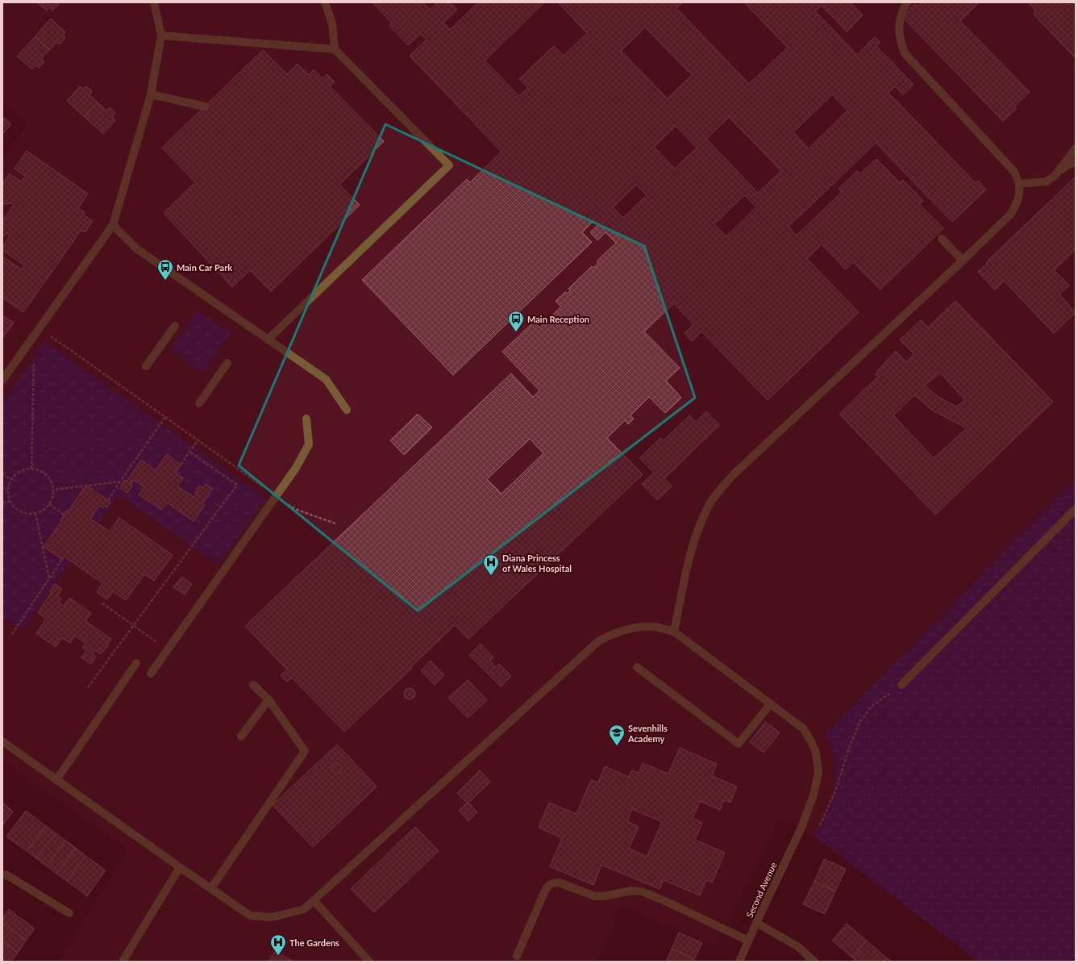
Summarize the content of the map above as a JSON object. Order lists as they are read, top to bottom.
{
  "streets": {
    "street": ["Second Avenue"]
  },
  "places": {
    "bus stop": ["Main Car Park", "Main Reception"],
    "hospital": ["Diana Princess of Wales Hospital", "The Gardens"],
    "school or university": ["Sevenhills Academy"]
  }
}
